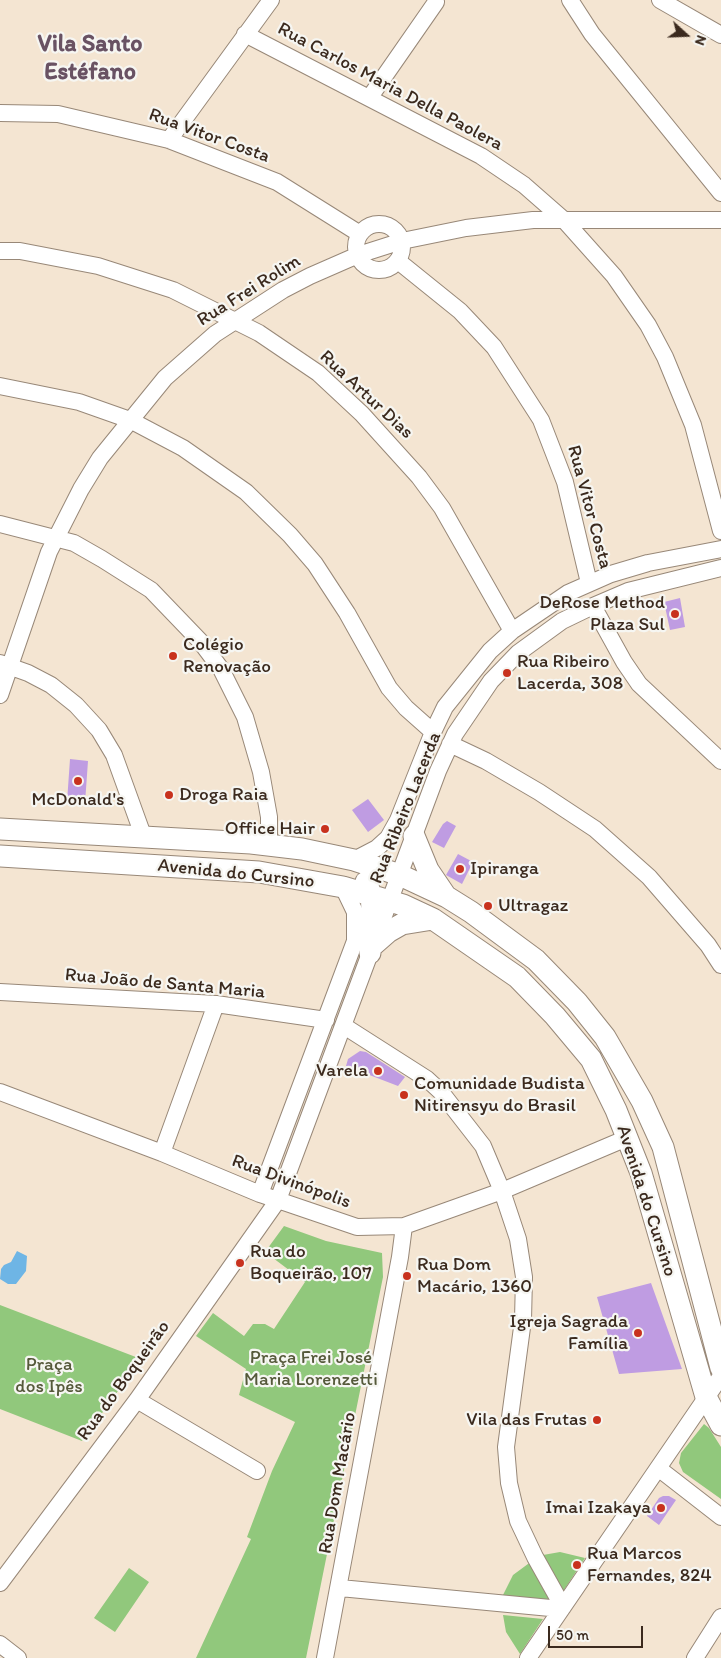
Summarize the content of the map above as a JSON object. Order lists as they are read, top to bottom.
{
  "streets": {
    "main road": ["Avenida do Cursino"],
    "street": [
      "Rua Carlos Maria Della Paolera",
      "Rua Vitor Costa",
      "Rua Frei Rolim",
      "Rua Artur Dias",
      "Rua Ribeiro Lacerda",
      "Rua João de Santa Maria",
      "Rua Divinópolis",
      "Rua do Boqueirão",
      "Rua Dom Macário"
    ]
  },
  "crossings": [
    ["Rua Carlos Maria Della Paolera", "Rua Frei Rolim"],
    ["Rua Vitor Costa", "Rua Ribeiro Lacerda"],
    ["Rua Frei Rolim", "Rua Artur Dias"],
    ["Rua Artur Dias", "Rua Ribeiro Lacerda"],
    ["Rua Ribeiro Lacerda", "Avenida do Cursino"],
    ["Rua Ribeiro Lacerda", "Rua João de Santa Maria"],
    ["Rua Ribeiro Lacerda", "Rua Divinópolis"],
    ["Avenida do Cursino", "Rua Divinópolis"],
    ["Rua Divinópolis", "Rua do Boqueirão"],
    ["Rua Divinópolis", "Rua Dom Macário"]
  ],
  "districts": ["Vila Santo Estéfano"],
  "parks": ["Praça Frei José Maria Lorenzetti", "Praça dos Ipês"],
  "places": [
    "DeRose Method Plaza Sul",
    "Colégio Renovação",
    "Rua Ribeiro Lacerda, 308",
    "McDonald's",
    "Droga Raia",
    "Office Hair",
    "Ipiranga",
    "Ultragaz",
    "Varela",
    "Comunidade Budista Nitirensyu do Brasil",
    "Rua do Boqueirão, 107",
    "Rua Dom Macário, 1360",
    "Igreja Sagrada Família",
    "Vila das Frutas",
    "Imai Izakaya",
    "Rua Marcos Fernandes, 824"
  ],
  "scale_bar": "50 m",
  "north": "right"
}
